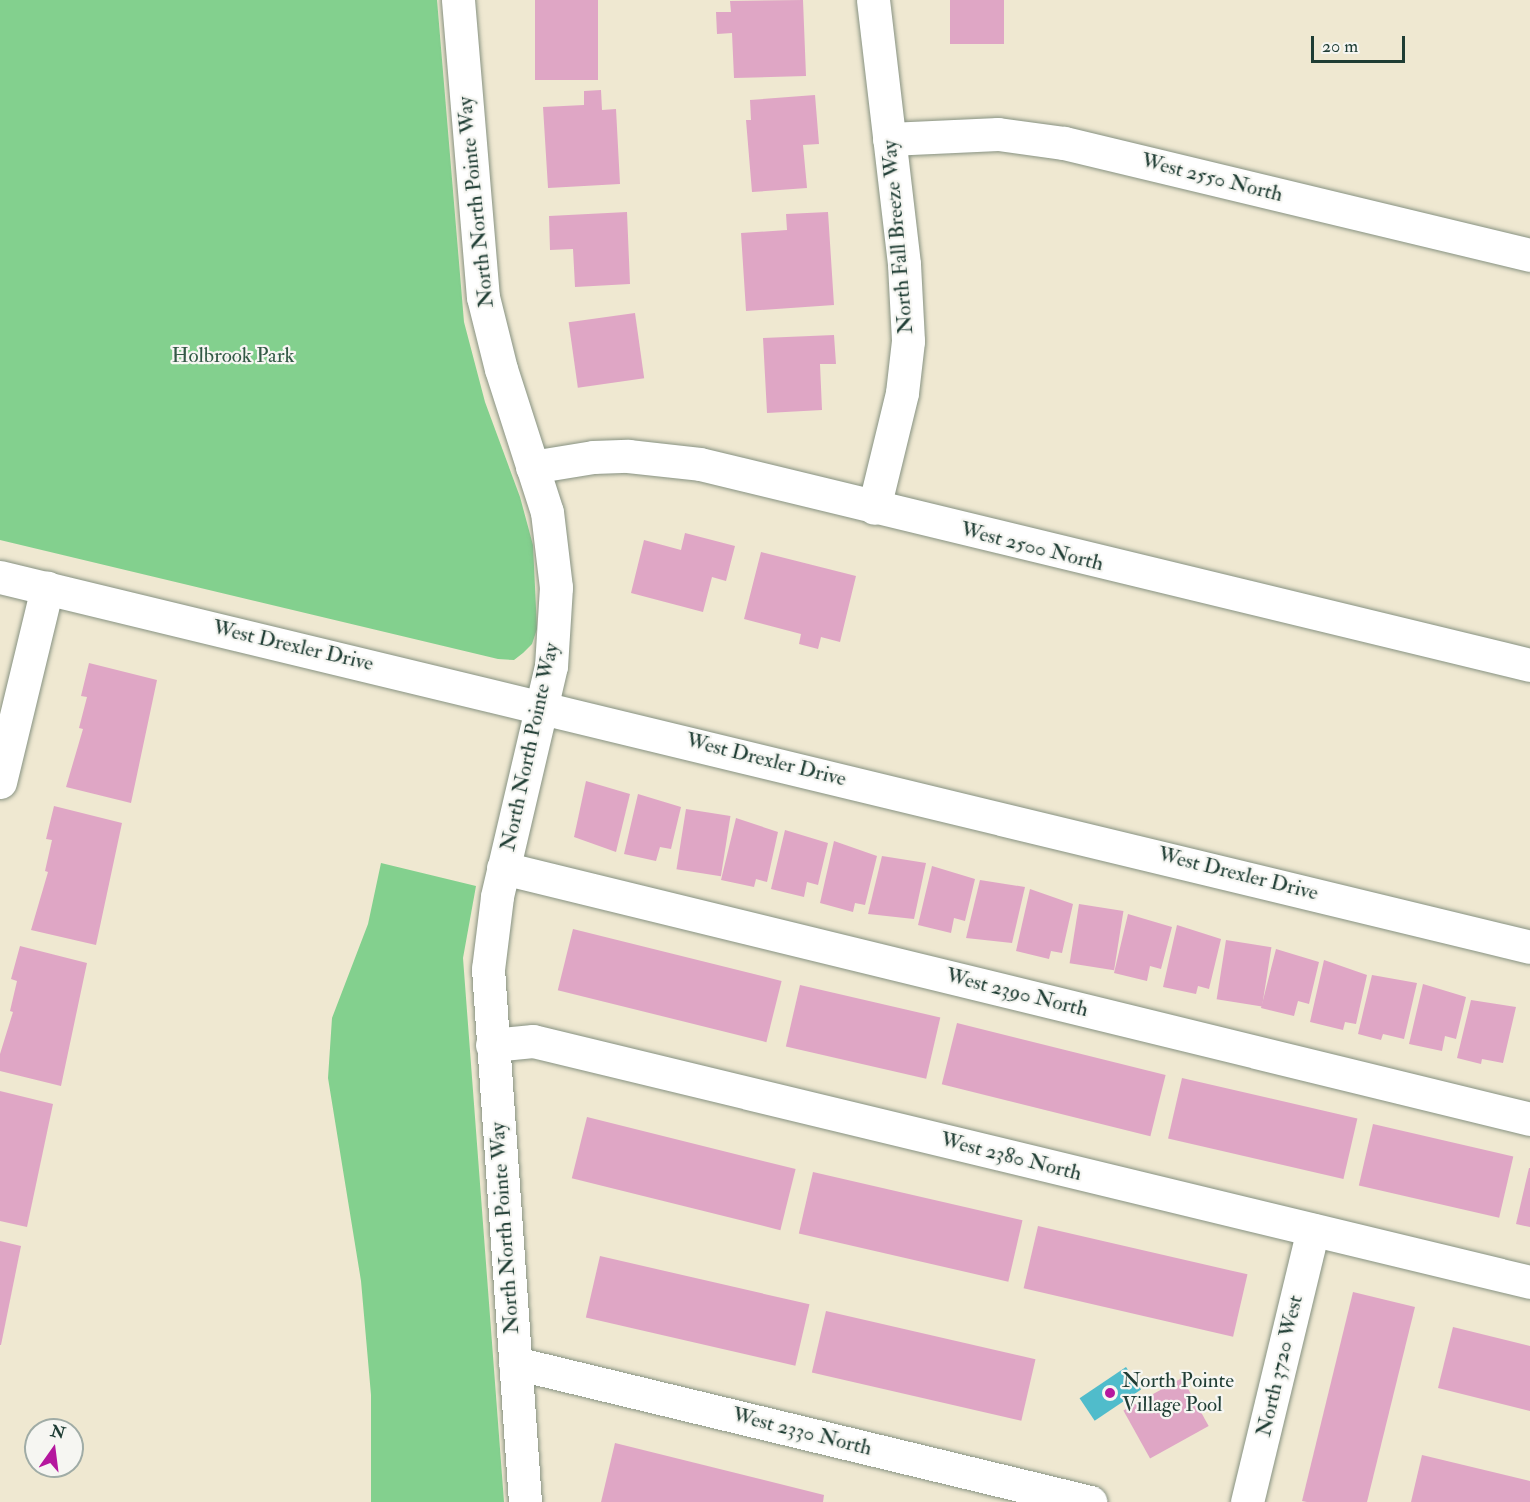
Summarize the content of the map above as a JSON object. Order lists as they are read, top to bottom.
{
  "streets": {
    "street": [
      "West 2550 North",
      "North North Pointe Way",
      "North Fall Breeze Way",
      "West 2500 North",
      "West Drexler Drive",
      "West 2390 North",
      "West 2380 North",
      "North 3720 West",
      "West 2330 North"
    ]
  },
  "crossings": [
    ["West 2550 North", "North Fall Breeze Way"],
    ["North North Pointe Way", "West 2500 North"],
    ["North North Pointe Way", "West Drexler Drive"],
    ["North North Pointe Way", "West 2390 North"],
    ["North North Pointe Way", "West 2380 North"],
    ["North North Pointe Way", "West 2330 North"],
    ["North Fall Breeze Way", "West 2500 North"],
    ["West 2380 North", "North 3720 West"]
  ],
  "parks": ["Holbrook Park"],
  "places": ["North Pointe Village Pool"],
  "scale_bar": "20 m",
  "north": "top"
}
